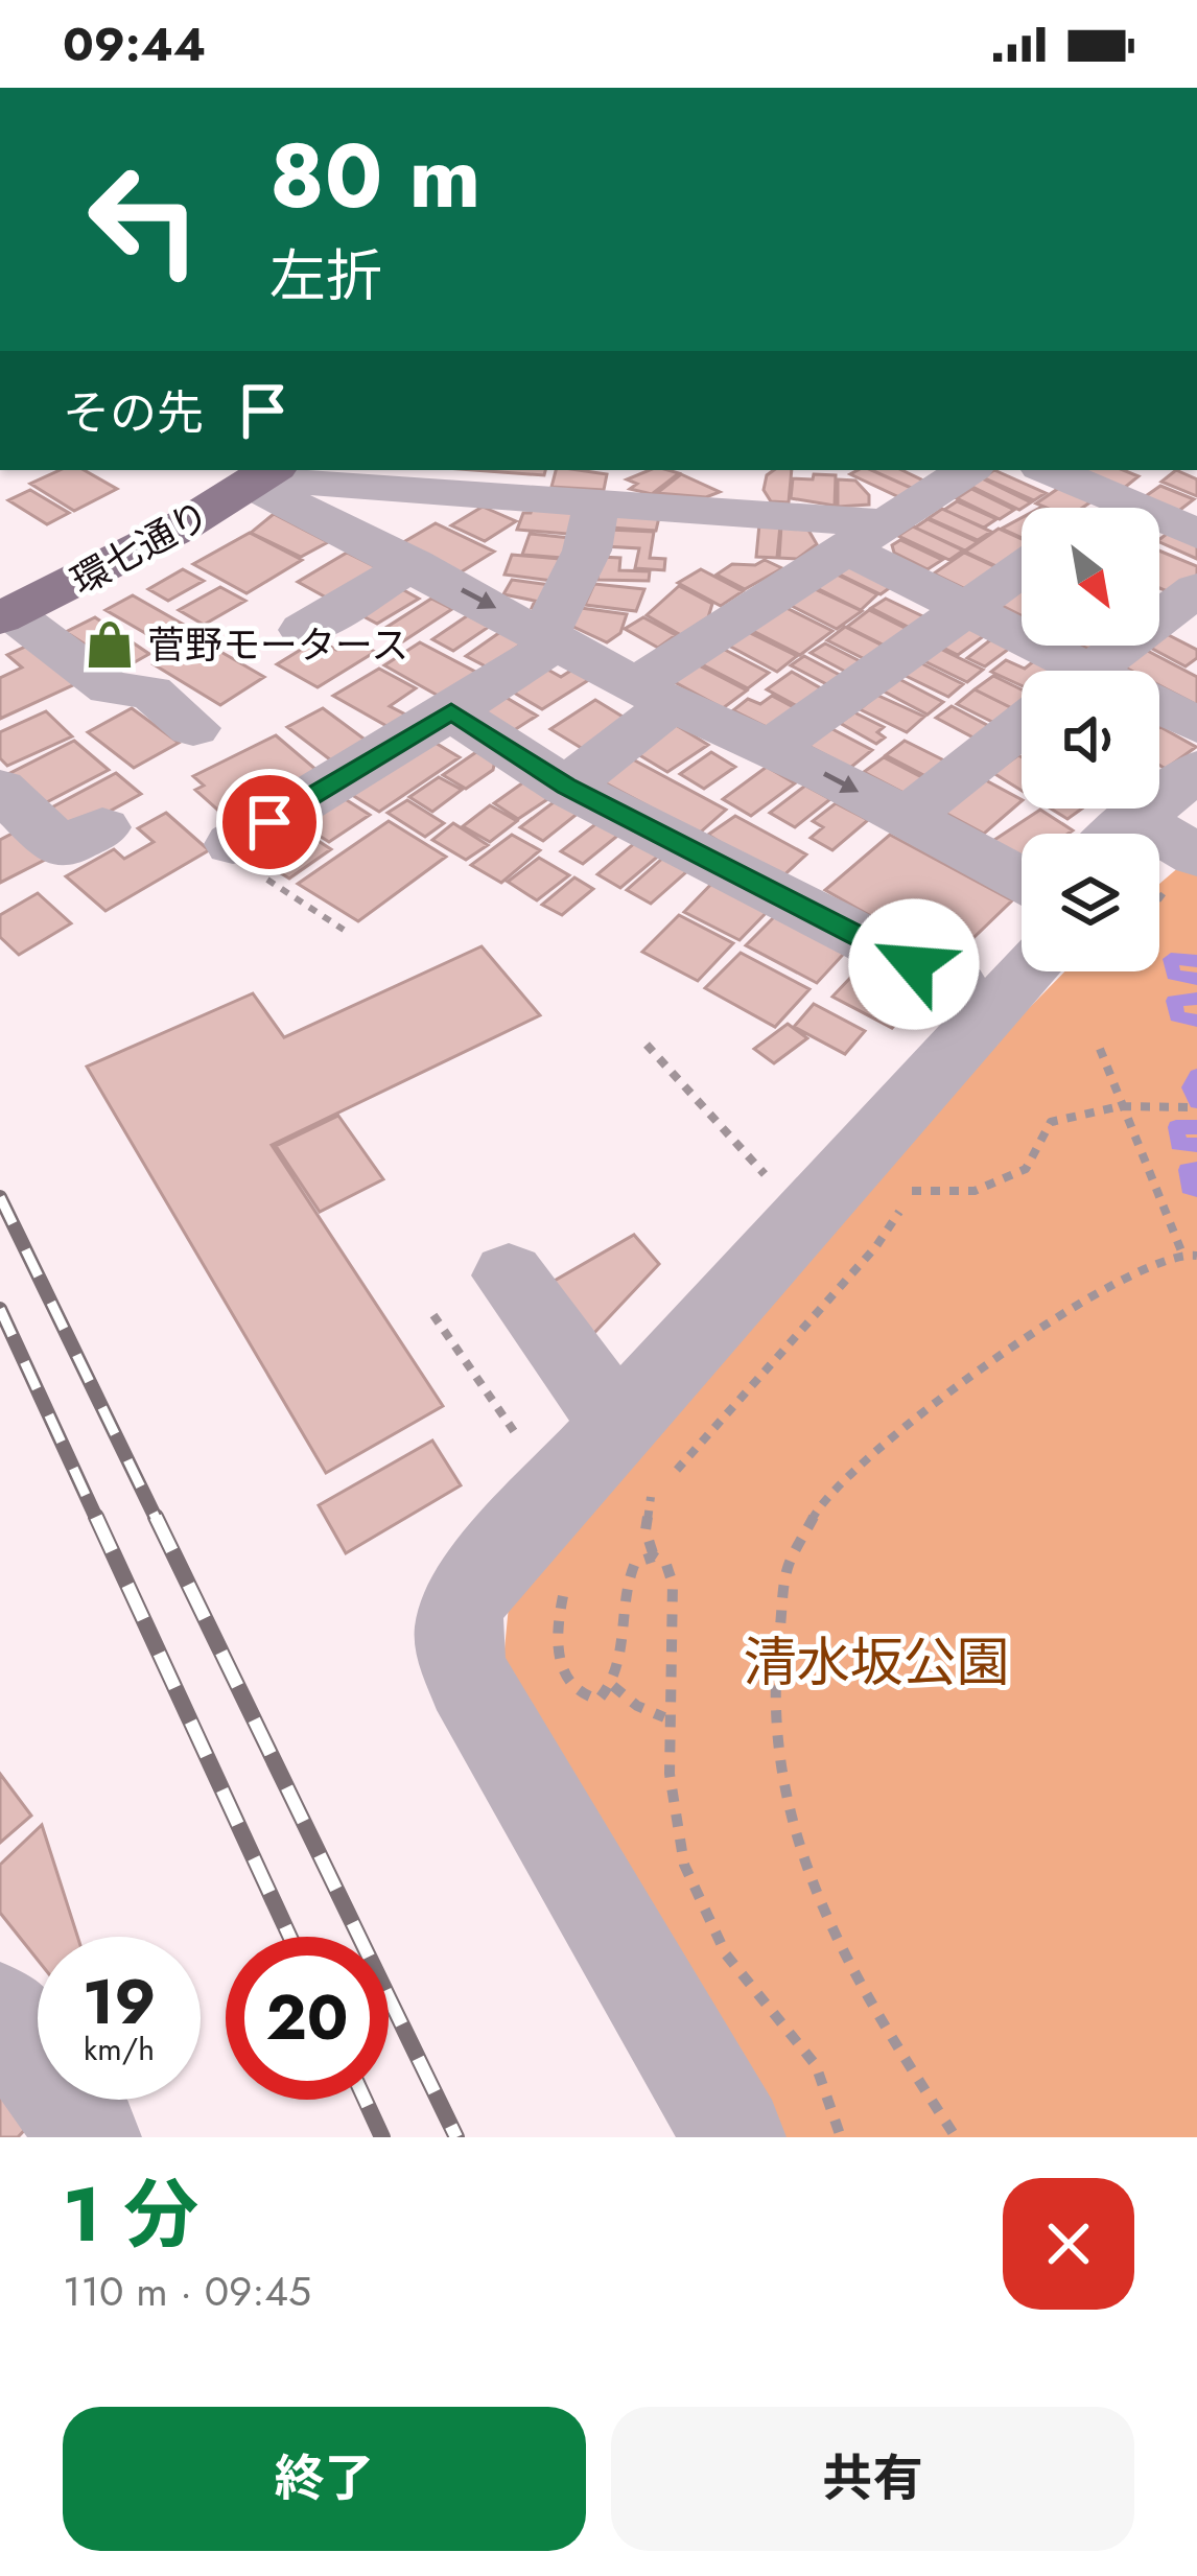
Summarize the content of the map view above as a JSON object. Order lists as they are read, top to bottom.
{
  "streets": {
    "main road": ["環七通り"]
  },
  "parks": ["清水坂公園"],
  "places": {
    "shop": ["菅野モータース"]
  },
  "north": "bottom right",
  "page": {
    "status": "09:44",
    "turn": ["80 m", "左折"],
    "then": "その先",
    "speed": "19 km/h",
    "limit": "20",
    "heading": ["1 分", "110 m · 09:45"],
    "buttons": ["終了", "共有"]
  }
}
